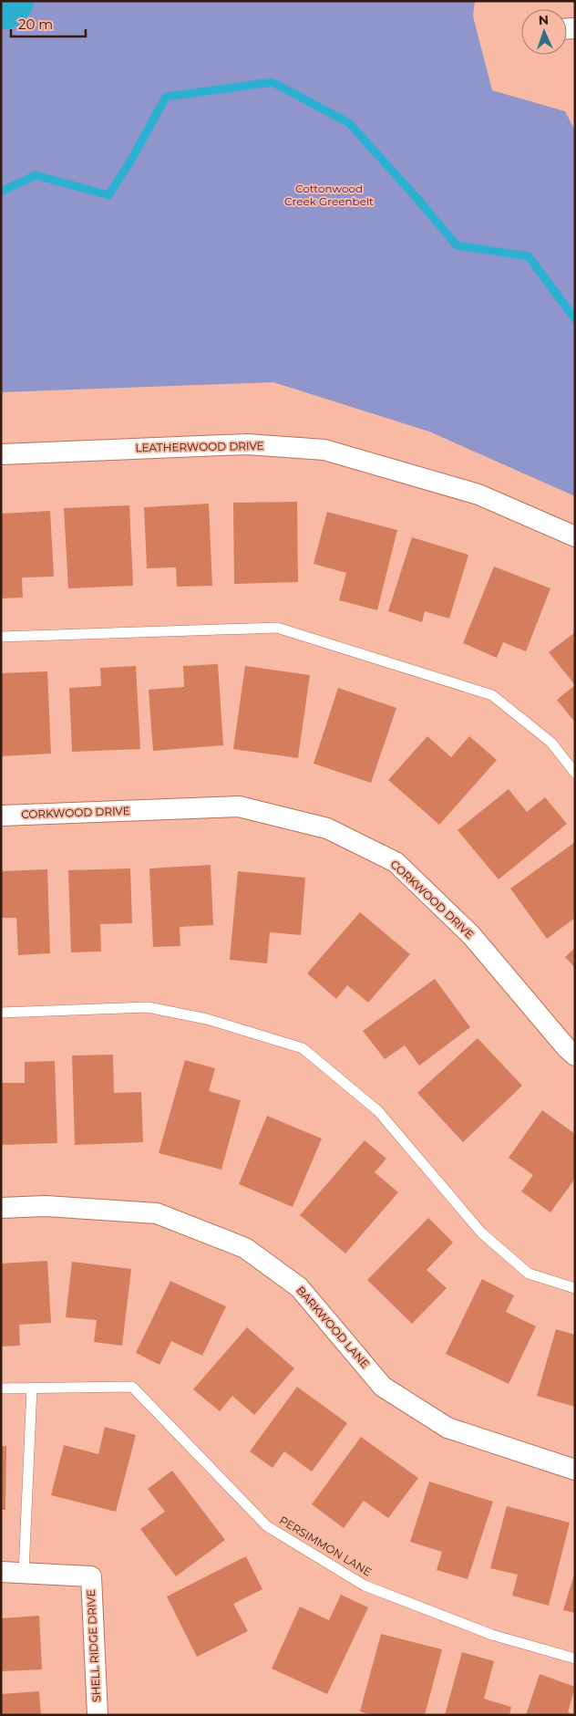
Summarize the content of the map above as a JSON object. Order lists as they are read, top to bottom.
{
  "streets": {
    "street": [
      "LEATHERWOOD DRIVE",
      "CORKWOOD DRIVE",
      "BARKWOOD LANE",
      "SHELL RIDGE DRIVE"
    ],
    "lane": ["PERSIMMON LANE"]
  },
  "parks": ["Cottonwood Creek Greenbelt"],
  "scale_bar": "20 m",
  "north": "top"
}
